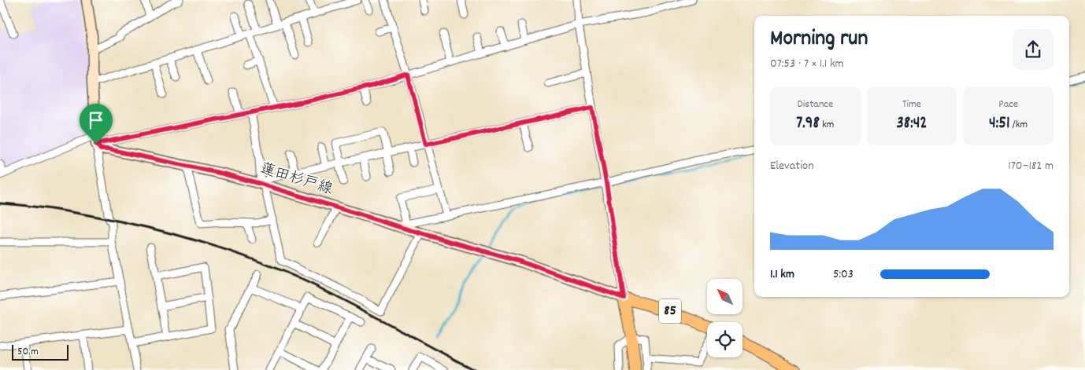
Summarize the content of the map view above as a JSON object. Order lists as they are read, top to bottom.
{
  "streets": {
    "main road": ["蓮田杉戸線", "85"]
  },
  "crossings": [
    ["蓮田杉戸線", "85"]
  ],
  "scale_bar": "50 m",
  "north": "top left",
  "page": {
    "heading": ["Morning run", "07:53 · 7 × 1.1 km"],
    "stats": [
      ["Distance", "7.98 km"],
      ["Time", "38:42"],
      ["Pace", "4:51 /km"]
    ],
    "chart": ["Elevation", "170–182 m"],
    "list": [
      {
        "name": "1.1 km",
        "note": "5:03"
      }
    ],
    "scale": "50 m"
  }
}
